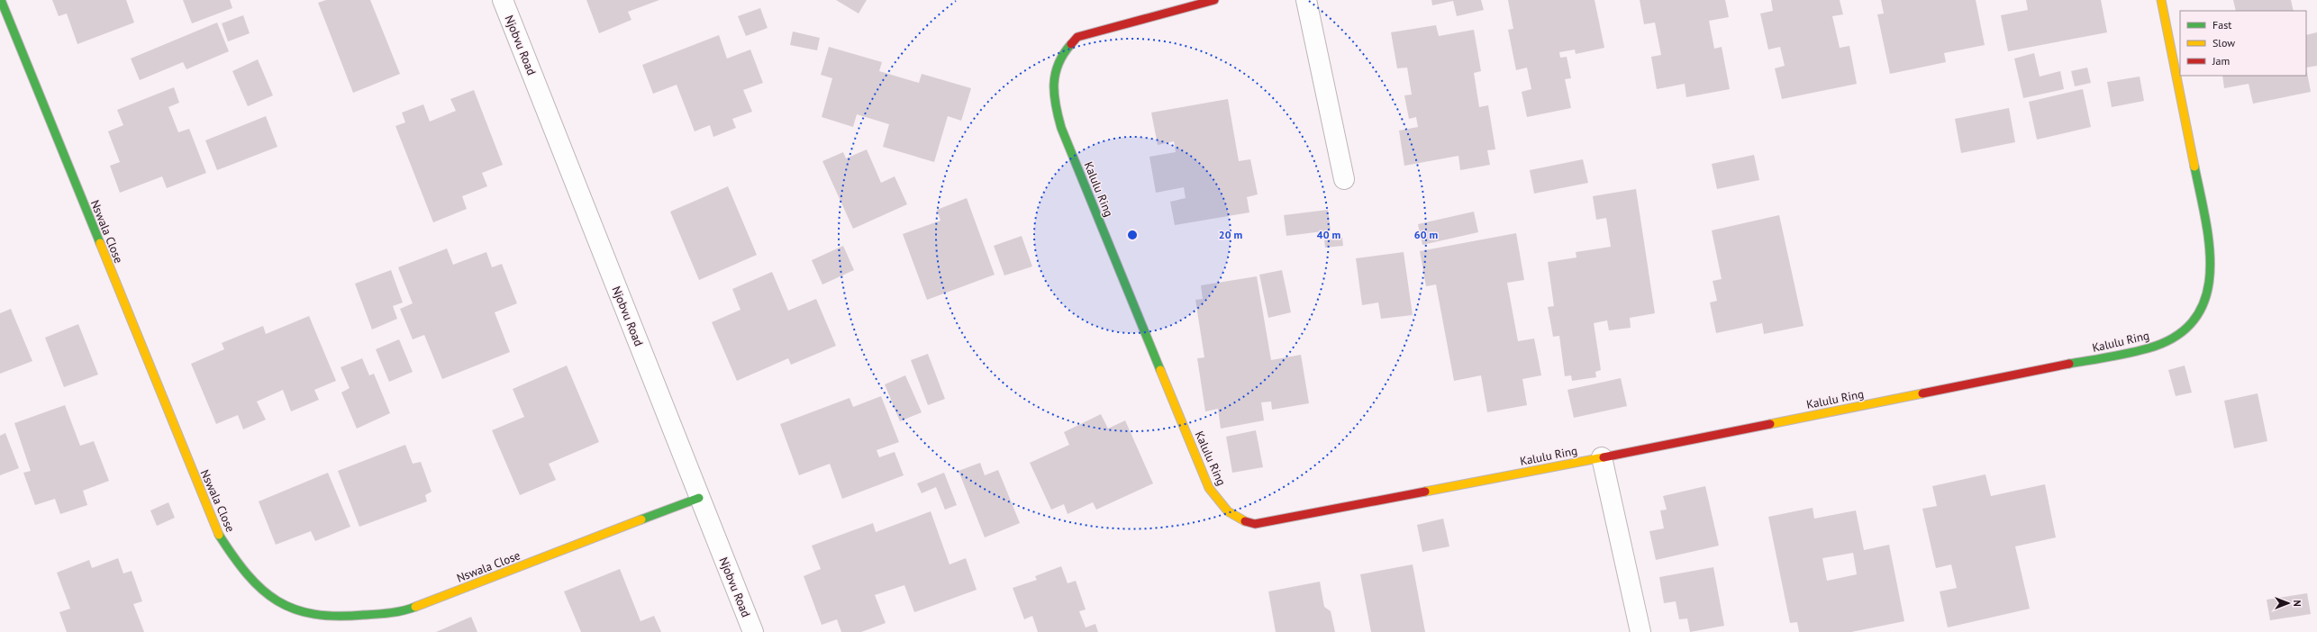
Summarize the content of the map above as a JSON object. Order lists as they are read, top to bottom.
{
  "streets": {
    "street": ["Njobvu Road", "Kalulu Ring", "Nswala Close"]
  },
  "crossings": [
    ["Njobvu Road", "Nswala Close"]
  ],
  "legend": ["Fast", "Slow", "Jam"],
  "north": "right",
  "rings": ["20 m", "40 m", "60 m"]
}
